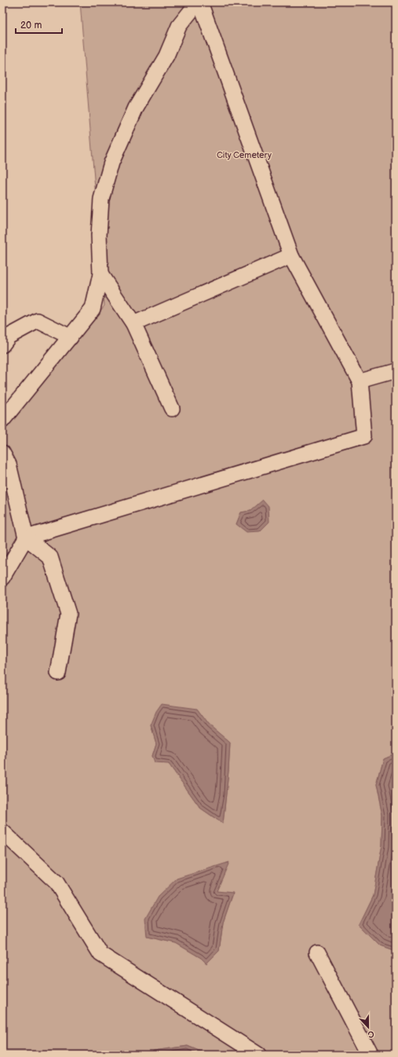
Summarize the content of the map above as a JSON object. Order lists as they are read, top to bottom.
{
  "parks": ["City Cemetery"],
  "scale_bar": "20 m",
  "north": "bottom"
}
